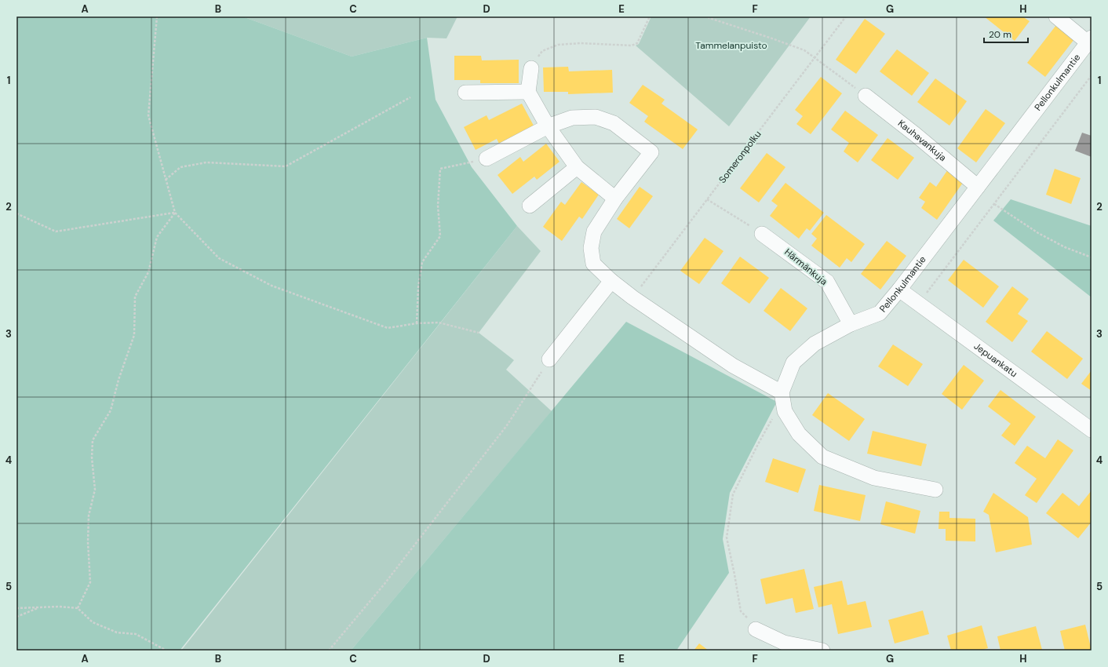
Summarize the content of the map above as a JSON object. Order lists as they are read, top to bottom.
{
  "streets": {
    "street": [
      "Pellonkulmantie",
      "Kauhavankuja",
      "Härmänkuja",
      "Jepuankatu"
    ],
    "path": ["Someronpolku"]
  },
  "crossings": [
    ["Pellonkulmantie", "Kauhavankuja"],
    ["Pellonkulmantie", "Härmänkuja"],
    ["Pellonkulmantie", "Jepuankatu"]
  ],
  "parks": ["Tammelanpuisto"],
  "scale_bar": "20 m",
  "grid": {
    "columns": [
      "A",
      "B",
      "C",
      "D",
      "E",
      "F",
      "G",
      "H"
    ],
    "rows": [
      "1",
      "2",
      "3",
      "4",
      "5"
    ]
  }
}
